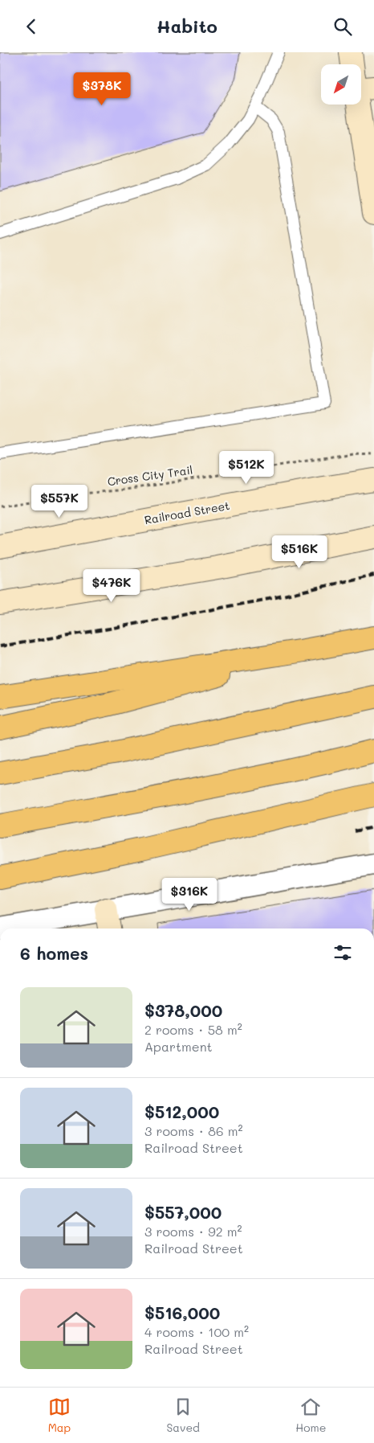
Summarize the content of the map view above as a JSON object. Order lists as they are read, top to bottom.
{
  "streets": {
    "street": ["Railroad Street"],
    "path": ["Cross City Trail"]
  },
  "north": "bottom left",
  "page": {
    "header": "Habito",
    "price": [
      "$378K",
      "$512K",
      "$557K",
      "$516K",
      "$476K",
      "$316K"
    ],
    "heading": "6 homes",
    "list": [
      {
        "name": "$378,000",
        "note": "2 rooms · 58 m² · Apartment"
      },
      {
        "name": "$512,000",
        "note": "3 rooms · 86 m² · Railroad Street"
      },
      {
        "name": "$557,000",
        "note": "3 rooms · 92 m² · Railroad Street"
      },
      {
        "name": "$516,000",
        "note": "4 rooms · 100 m² · Railroad Street"
      }
    ],
    "tabs": ["Map", "Saved", "Home"]
  }
}
